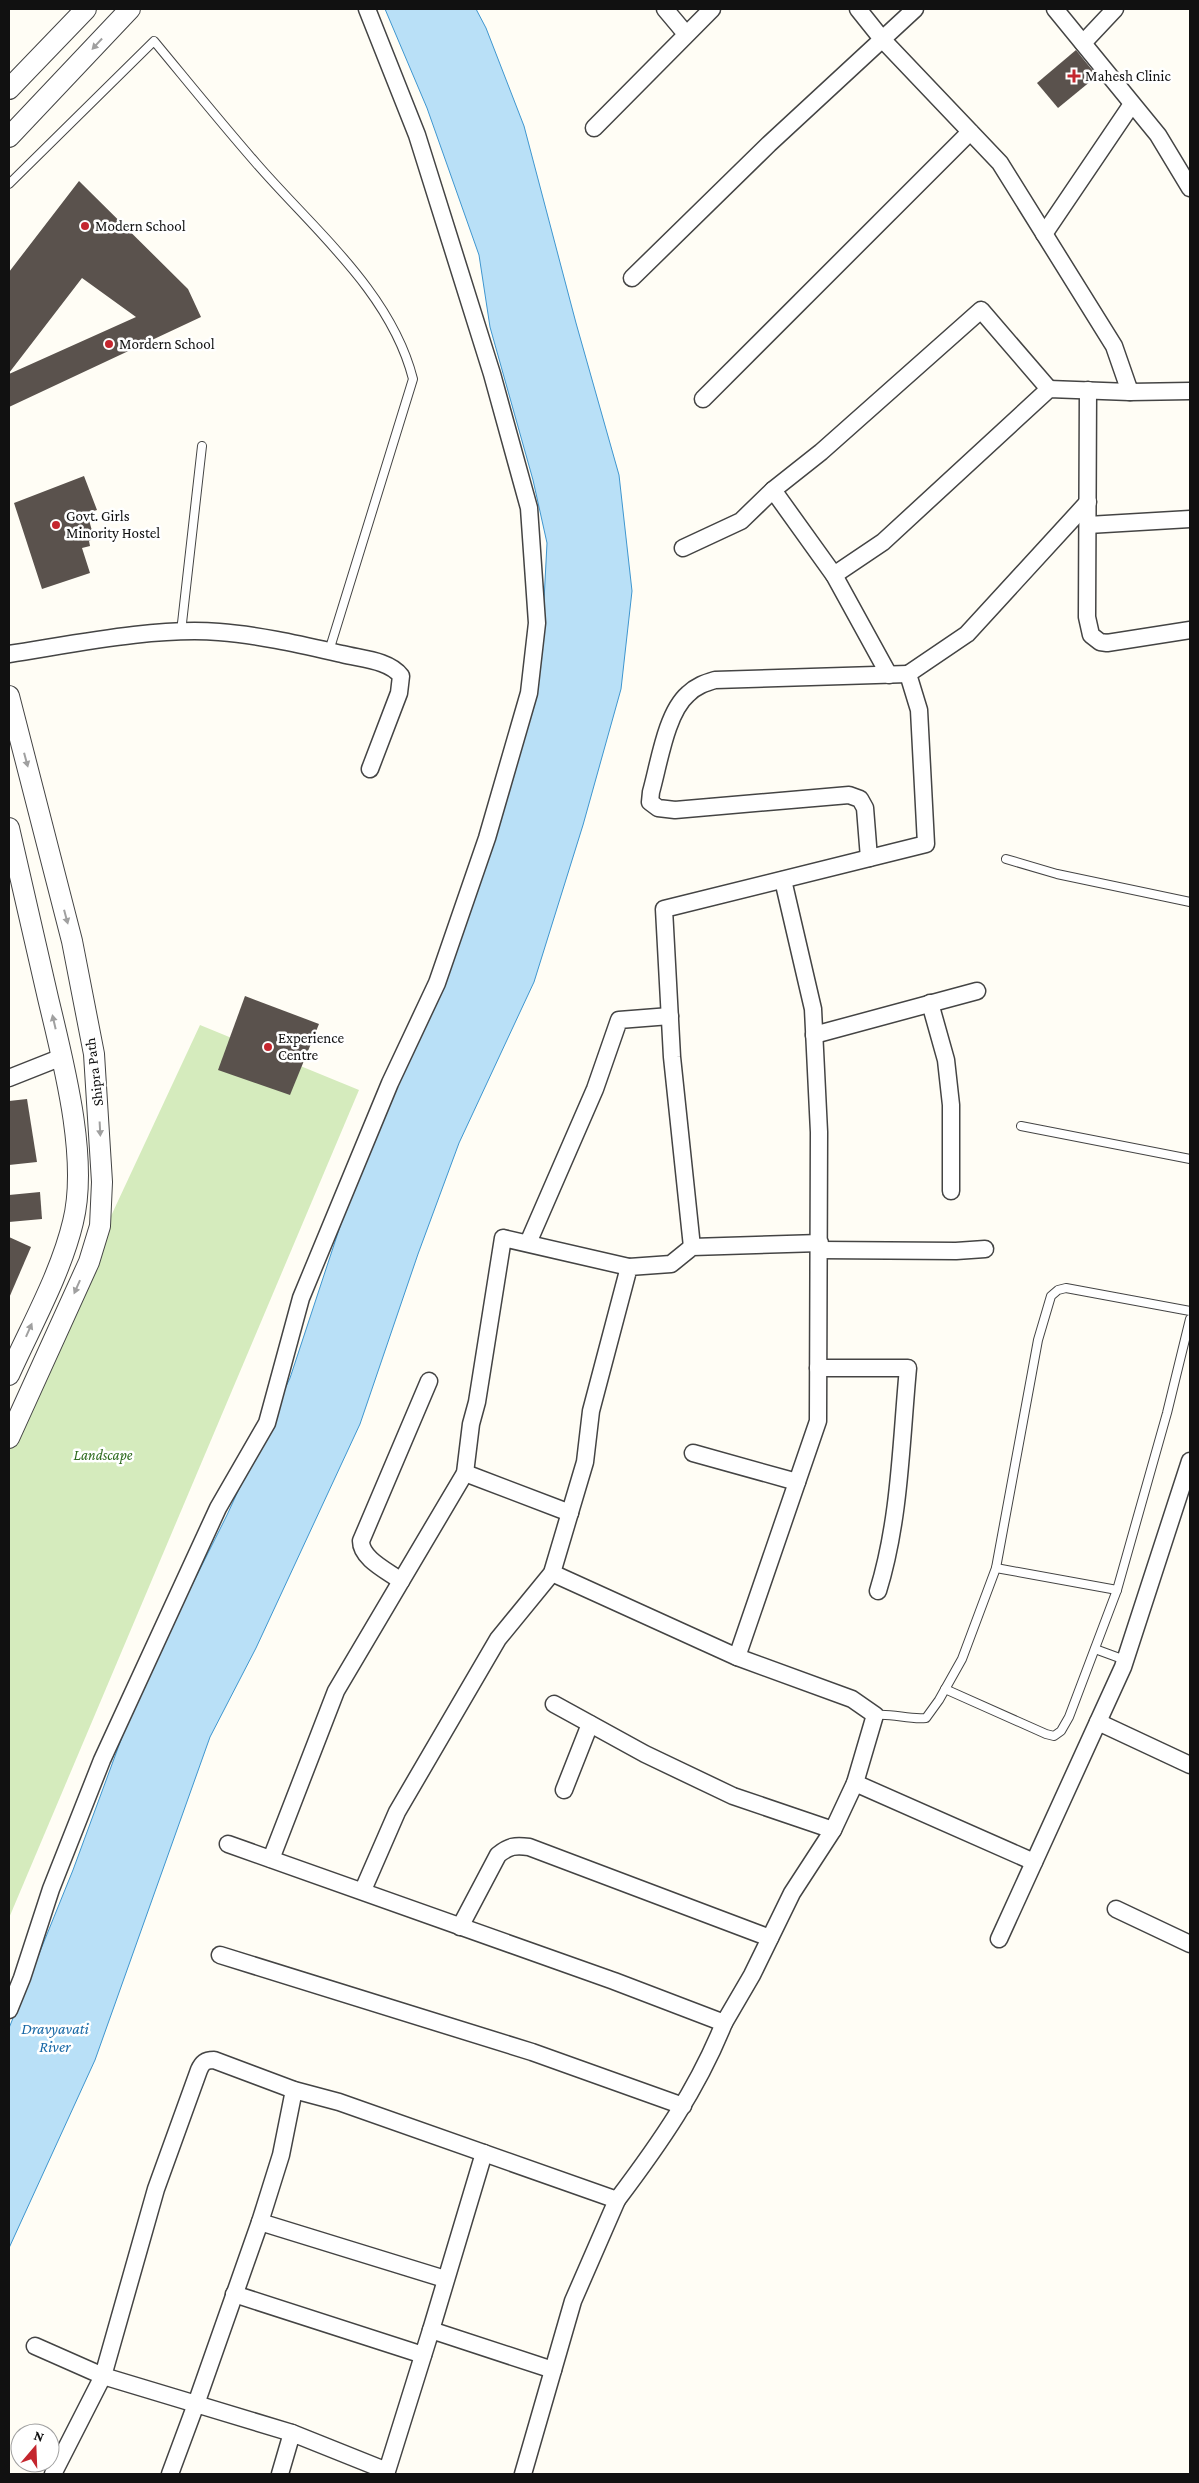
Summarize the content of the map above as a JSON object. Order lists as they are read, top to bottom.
{
  "streets": {
    "street": ["Shipra Path"]
  },
  "water": ["Dravyavati River"],
  "parks": ["Landscape"],
  "places": {
    "health": ["Mahesh Clinic"],
    "other": [
      "Modern School",
      "Mordern School",
      "Govt. Girls Minority Hostel",
      "Experience Centre"
    ]
  },
  "north": "top"
}
